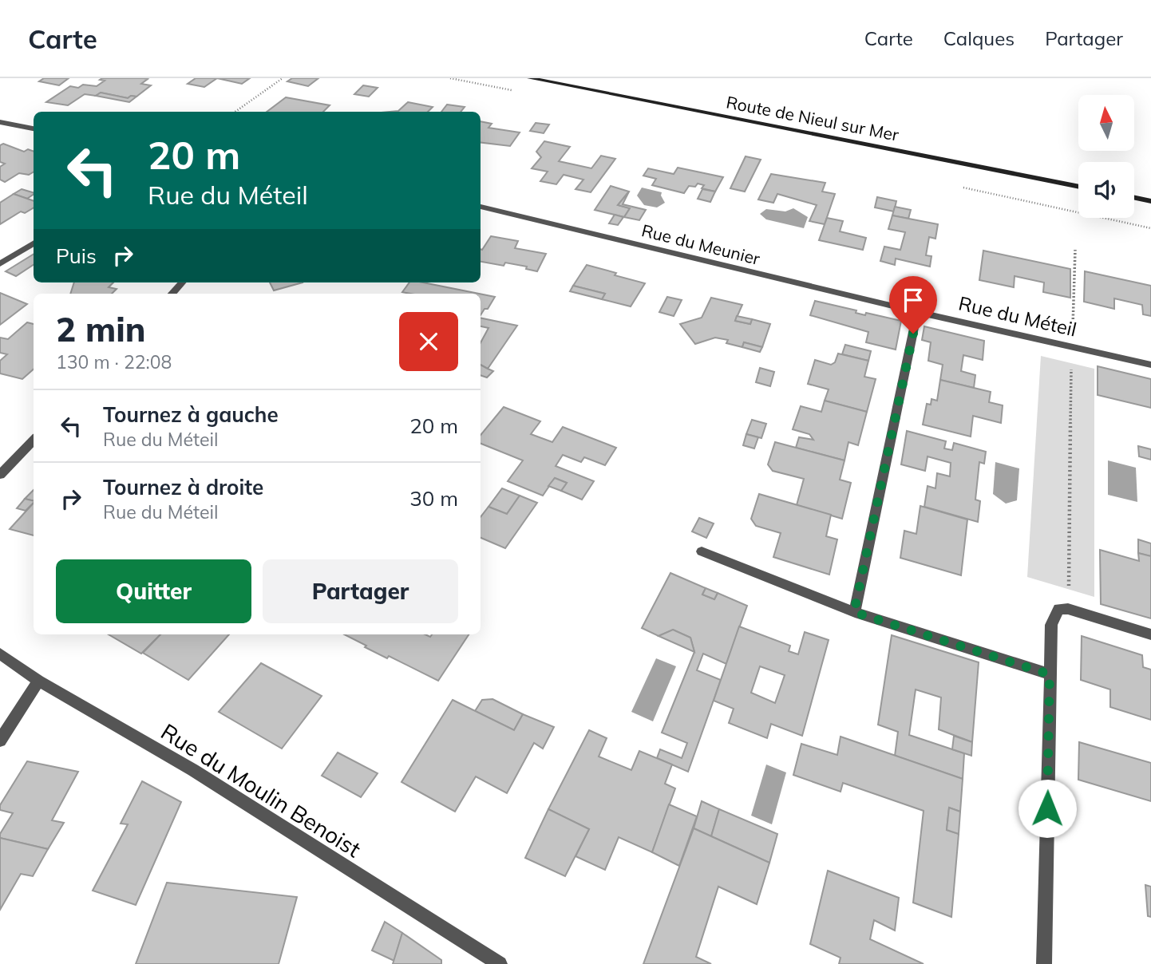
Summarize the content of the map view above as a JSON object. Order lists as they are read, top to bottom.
{
  "streets": {
    "street": [
      "Route de Nieul sur Mer",
      "Rue du Meunier",
      "Rue du Méteil",
      "Rue du Moulin Benoist"
    ]
  },
  "crossings": [
    ["Rue du Meunier", "Rue du Méteil"]
  ],
  "north": "top",
  "page": {
    "header": "Carte",
    "nav": ["Carte", "Calques", "Partager"],
    "turn": ["20 m", "Rue du Méteil"],
    "then": "Puis",
    "heading": ["2 min", "130 m · 22:08"],
    "list": [
      {
        "name": "Tournez à gauche",
        "note": "Rue du Méteil",
        "value": "20 m"
      },
      {
        "name": "Tournez à droite",
        "note": "Rue du Méteil",
        "value": "30 m"
      }
    ],
    "buttons": ["Quitter", "Partager"]
  }
}
